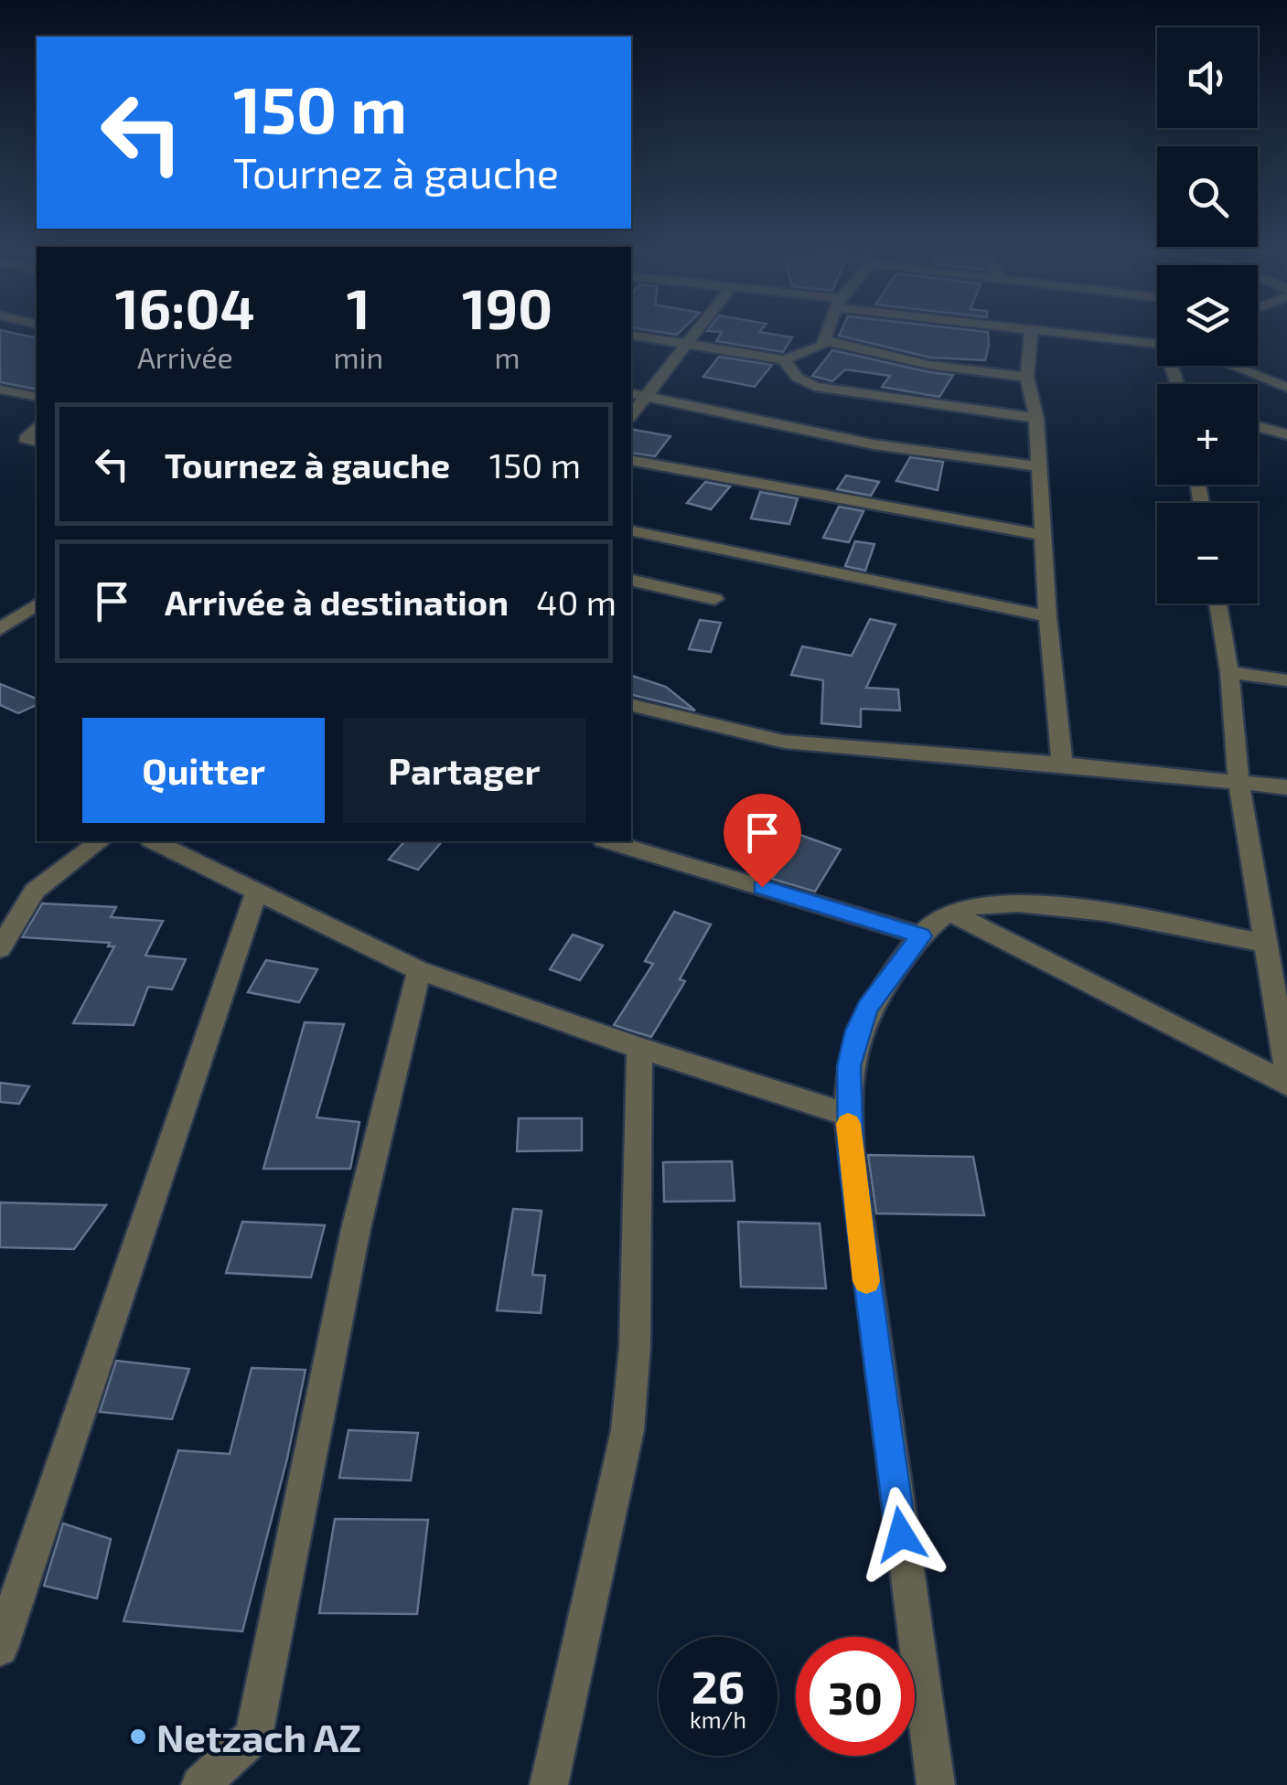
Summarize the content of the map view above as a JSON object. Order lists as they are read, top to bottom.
{
  "places": ["Netzach AZ"],
  "page": {
    "map_buttons": ["+", "−"],
    "turn": ["150 m", "Tournez à gauche"],
    "eta": [
      "16:04",
      "Arrivée",
      "1",
      "min",
      "190",
      "m"
    ],
    "list": [
      {
        "name": "Tournez à gauche",
        "value": "150 m"
      },
      {
        "name": "Arrivée à destination",
        "value": "40 m"
      }
    ],
    "buttons": ["Quitter", "Partager"],
    "speed": "26 km/h",
    "limit": "30"
  }
}
